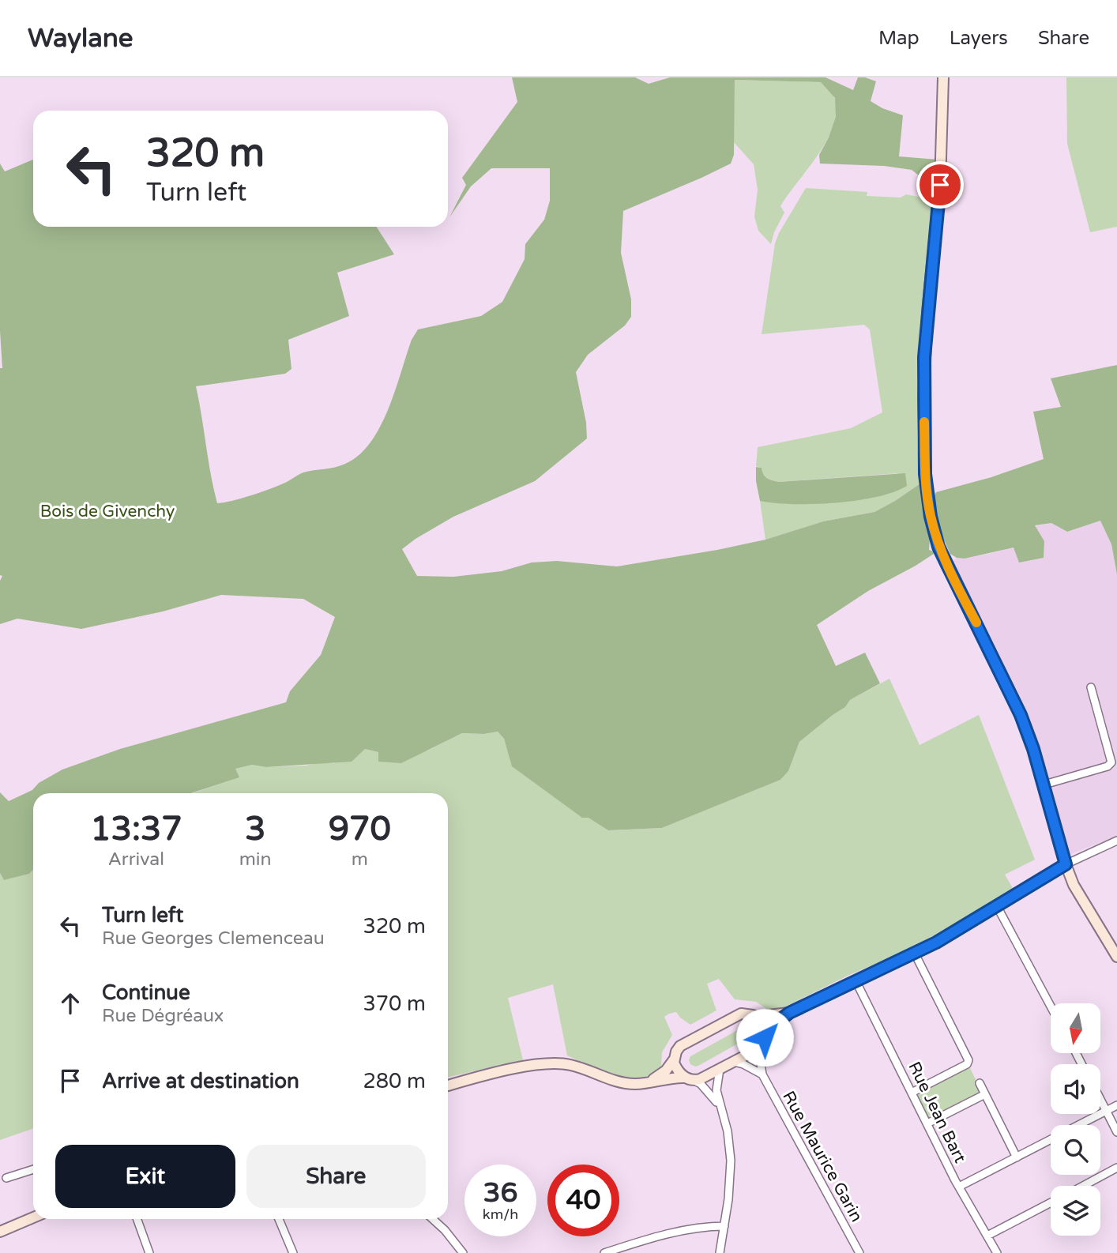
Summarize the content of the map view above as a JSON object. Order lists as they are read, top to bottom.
{
  "streets": {
    "street": ["Rue Jean Bart", "Rue Maurice Garin"]
  },
  "parks": ["Bois de Givenchy"],
  "north": "bottom",
  "page": {
    "header": "Waylane",
    "nav": ["Map", "Layers", "Share"],
    "turn": ["320 m", "Turn left"],
    "eta": [
      "13:37",
      "Arrival",
      "3",
      "min",
      "970",
      "m"
    ],
    "list": [
      {
        "name": "Turn left",
        "note": "Rue Georges Clemenceau",
        "value": "320 m"
      },
      {
        "name": "Continue",
        "note": "Rue Dégréaux",
        "value": "370 m"
      },
      {
        "name": "Arrive at destination",
        "value": "280 m"
      }
    ],
    "buttons": ["Exit", "Share"],
    "speed": "36 km/h",
    "limit": "40"
  }
}
